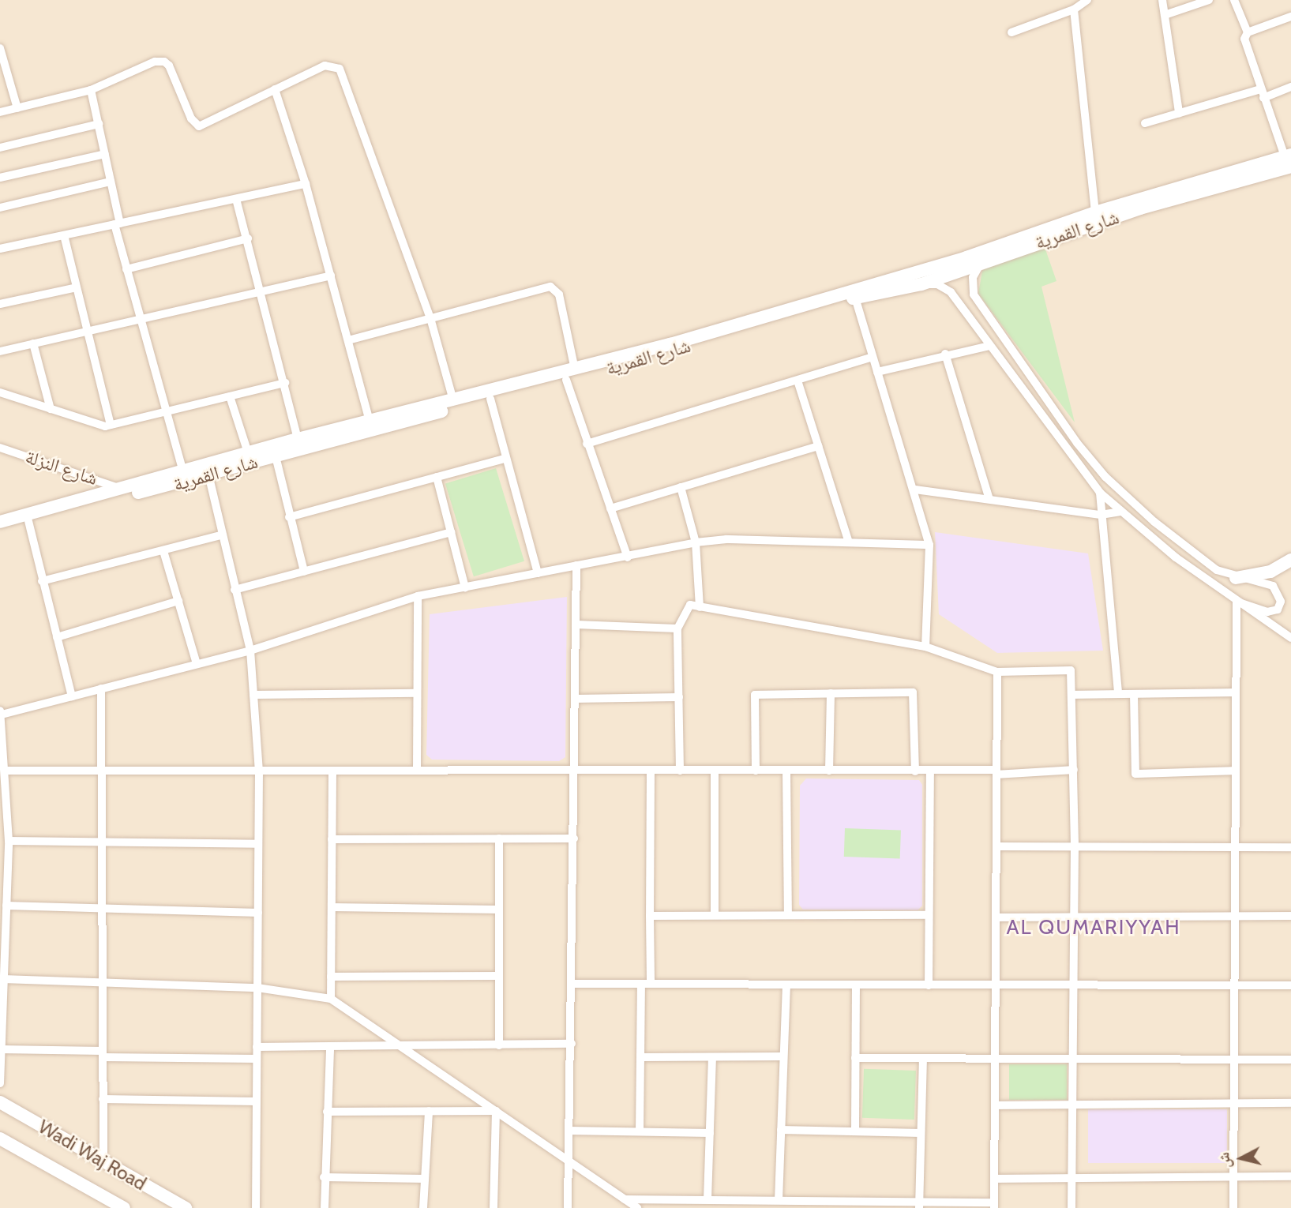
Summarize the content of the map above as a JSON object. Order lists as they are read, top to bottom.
{
  "streets": {
    "street": ["شارع القمرية", "شارع النزلة", "Wadi Waj Road"]
  },
  "districts": ["AL QUMARIYYAH"],
  "north": "left"
}
